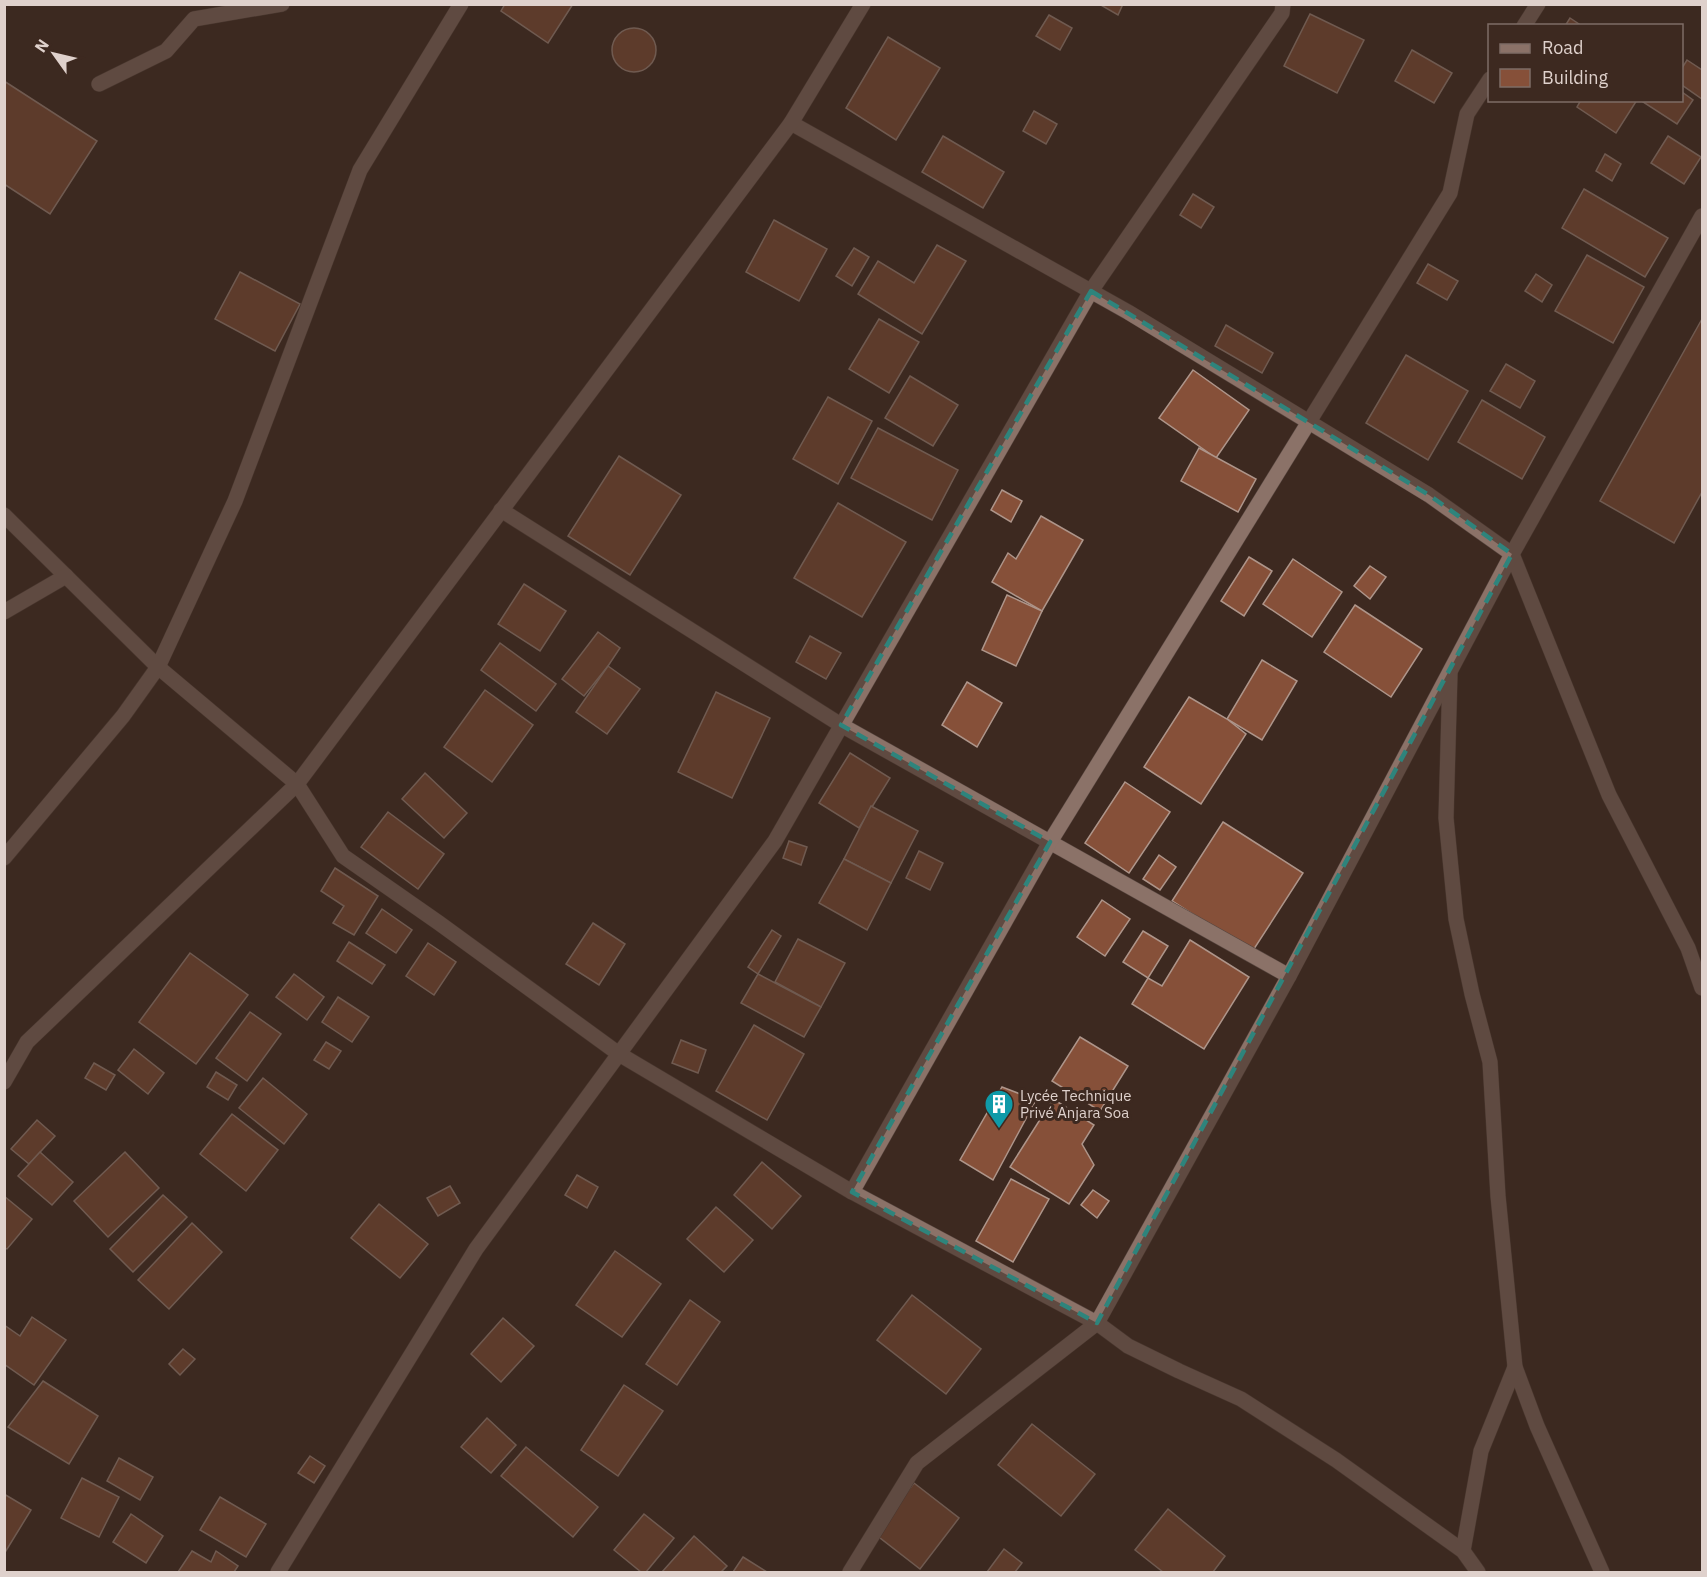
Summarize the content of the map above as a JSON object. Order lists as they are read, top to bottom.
{
  "places": {
    "building": ["Lycée Technique Privé Anjara Soa"]
  },
  "legend": ["Road", "Building"],
  "north": "top left"
}
